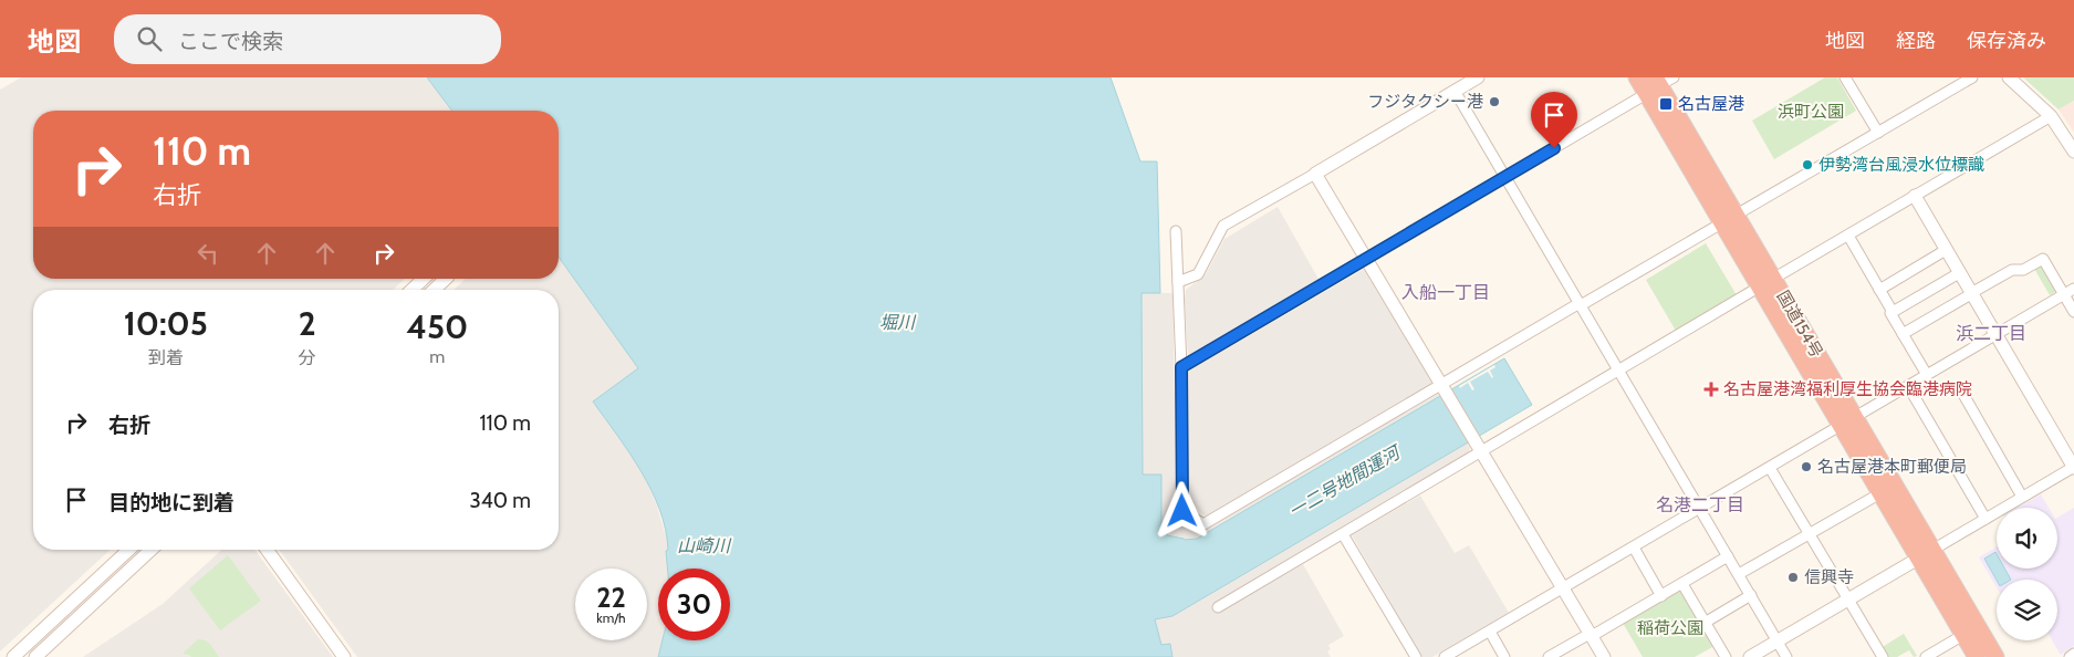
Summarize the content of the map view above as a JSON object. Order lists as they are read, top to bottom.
{
  "streets": {
    "highway": ["国道154号"]
  },
  "districts": ["入船一丁目", "浜二丁目", "名港二丁目"],
  "water": ["堀川", "一二号地間運河", "山崎川"],
  "parks": ["浜町公園", "稲荷公園"],
  "places": {
    "other": [
      "フジタクシー港",
      "伊勢湾台風浸水位標識",
      "名古屋港本町郵便局",
      "信興寺"
    ],
    "transit": ["名古屋港"],
    "health": ["名古屋港湾福利厚生協会臨港病院"]
  },
  "page": {
    "header": "地図",
    "search": "ここで検索",
    "nav": ["地図", "経路", "保存済み"],
    "turn": ["110 m", "右折"],
    "eta": [
      "10:05",
      "到着",
      "2",
      "分",
      "450",
      "m"
    ],
    "list": [
      {
        "name": "右折",
        "value": "110 m"
      },
      {
        "name": "目的地に到着",
        "value": "340 m"
      }
    ],
    "speed": "22 km/h",
    "limit": "30"
  }
}
